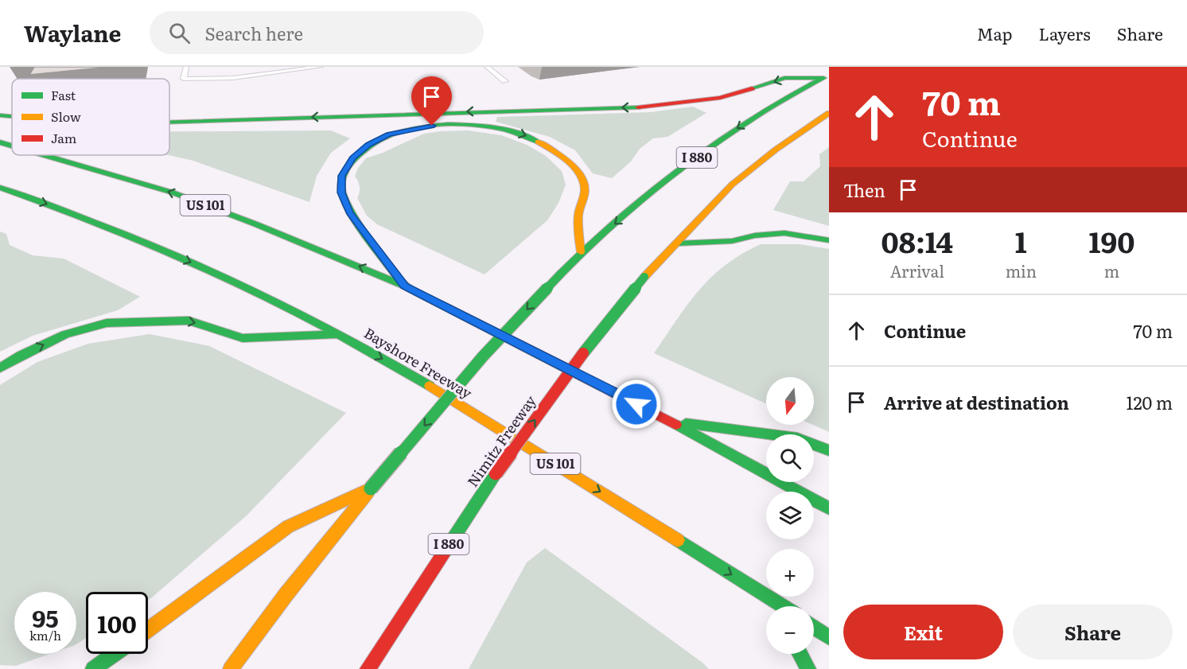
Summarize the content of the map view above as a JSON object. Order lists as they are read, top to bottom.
{
  "streets": {
    "highway": [
      "I 880",
      "US 101",
      "Bayshore Freeway",
      "Nimitz Freeway"
    ]
  },
  "crossings": [
    ["I 880", "Nimitz Freeway"]
  ],
  "legend": ["Fast", "Slow", "Jam"],
  "north": "bottom",
  "page": {
    "header": "Waylane",
    "search": "Search here",
    "nav": ["Map", "Layers", "Share"],
    "turn": ["70 m", "Continue"],
    "then": "Then",
    "eta": [
      "08:14",
      "Arrival",
      "1",
      "min",
      "190",
      "m"
    ],
    "list": [
      {
        "name": "Continue",
        "value": "70 m"
      },
      {
        "name": "Arrive at destination",
        "value": "120 m"
      }
    ],
    "map_buttons": ["+", "−"],
    "speed": "95 km/h",
    "limit": "100",
    "buttons": ["Exit", "Share"]
  }
}
